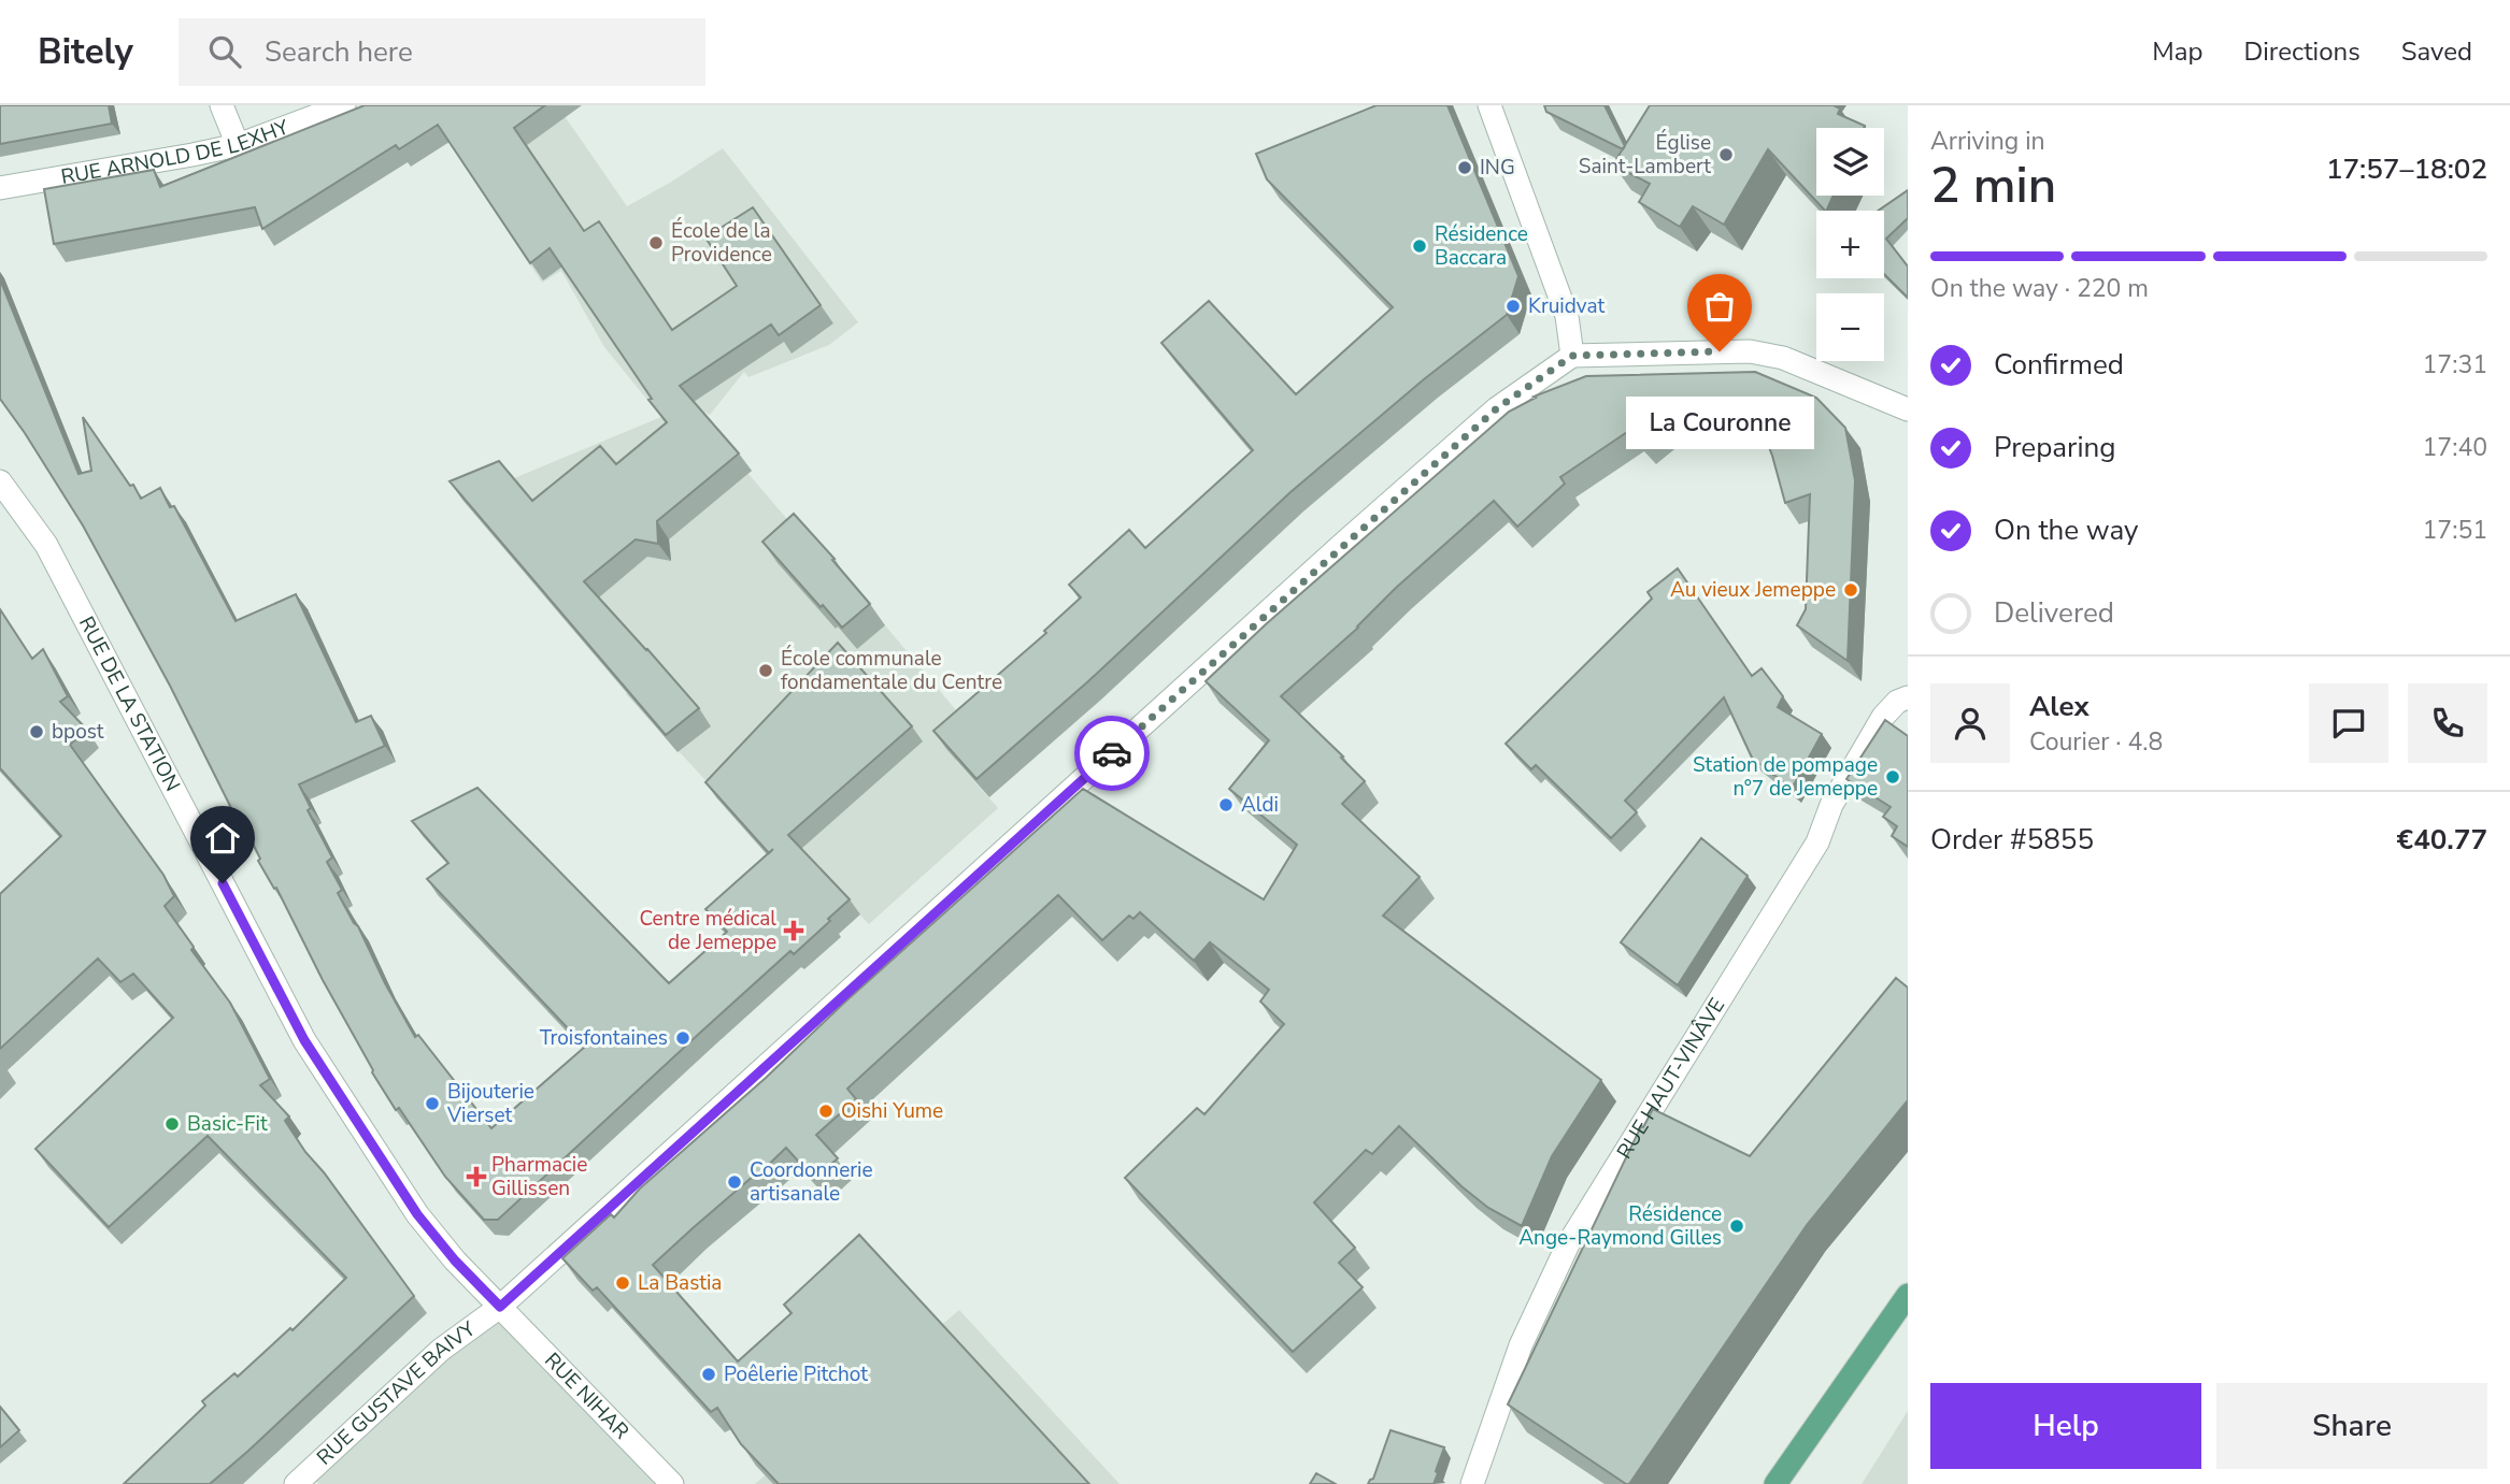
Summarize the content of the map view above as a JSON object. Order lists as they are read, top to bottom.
{
  "streets": {
    "street": [
      "RUE ARNOLD DE LEXHY",
      "RUE DE LA STATION",
      "RUE HAUT-VINÂVE",
      "RUE GUSTAVE BAIVY",
      "RUE NIHAR"
    ]
  },
  "crossings": [
    ["RUE DE LA STATION", "RUE GUSTAVE BAIVY"],
    ["RUE DE LA STATION", "RUE NIHAR"],
    ["RUE GUSTAVE BAIVY", "RUE NIHAR"]
  ],
  "places": {
    "other": [
      "Église Saint-Lambert",
      "ING",
      "École de la Providence",
      "Résidence Baccara",
      "Kruidvat",
      "La Couronne",
      "Au vieux Jemeppe",
      "École communale fondamentale du Centre",
      "bpost",
      "Station de pompage n°7 de Jemeppe",
      "Aldi",
      "Troisfontaines",
      "Bijouterie Vierset",
      "Oishi Yume",
      "Basic-Fit",
      "Coordonnerie artisanale",
      "Résidence Ange-Raymond Gilles",
      "La Bastia",
      "Poêlerie Pitchot"
    ],
    "health": ["Centre médical de Jemeppe", "Pharmacie Gillissen"]
  },
  "page": {
    "header": "Bitely",
    "search": "Search here",
    "nav": ["Map", "Directions", "Saved"],
    "heading": ["2 min", "Arriving in", "17:57–18:02"],
    "panel": [
      "Alex",
      "Courier · 4.8",
      "Order #5855",
      "€40.77"
    ],
    "map_buttons": ["+", "−"],
    "bar": "On the way · 220 m",
    "list": [
      ["Confirmed", "17:31"],
      ["Preparing", "17:40"],
      ["On the way", "17:51"],
      "Delivered"
    ],
    "bubble": "La Couronne",
    "buttons": ["Help", "Share"]
  }
}
